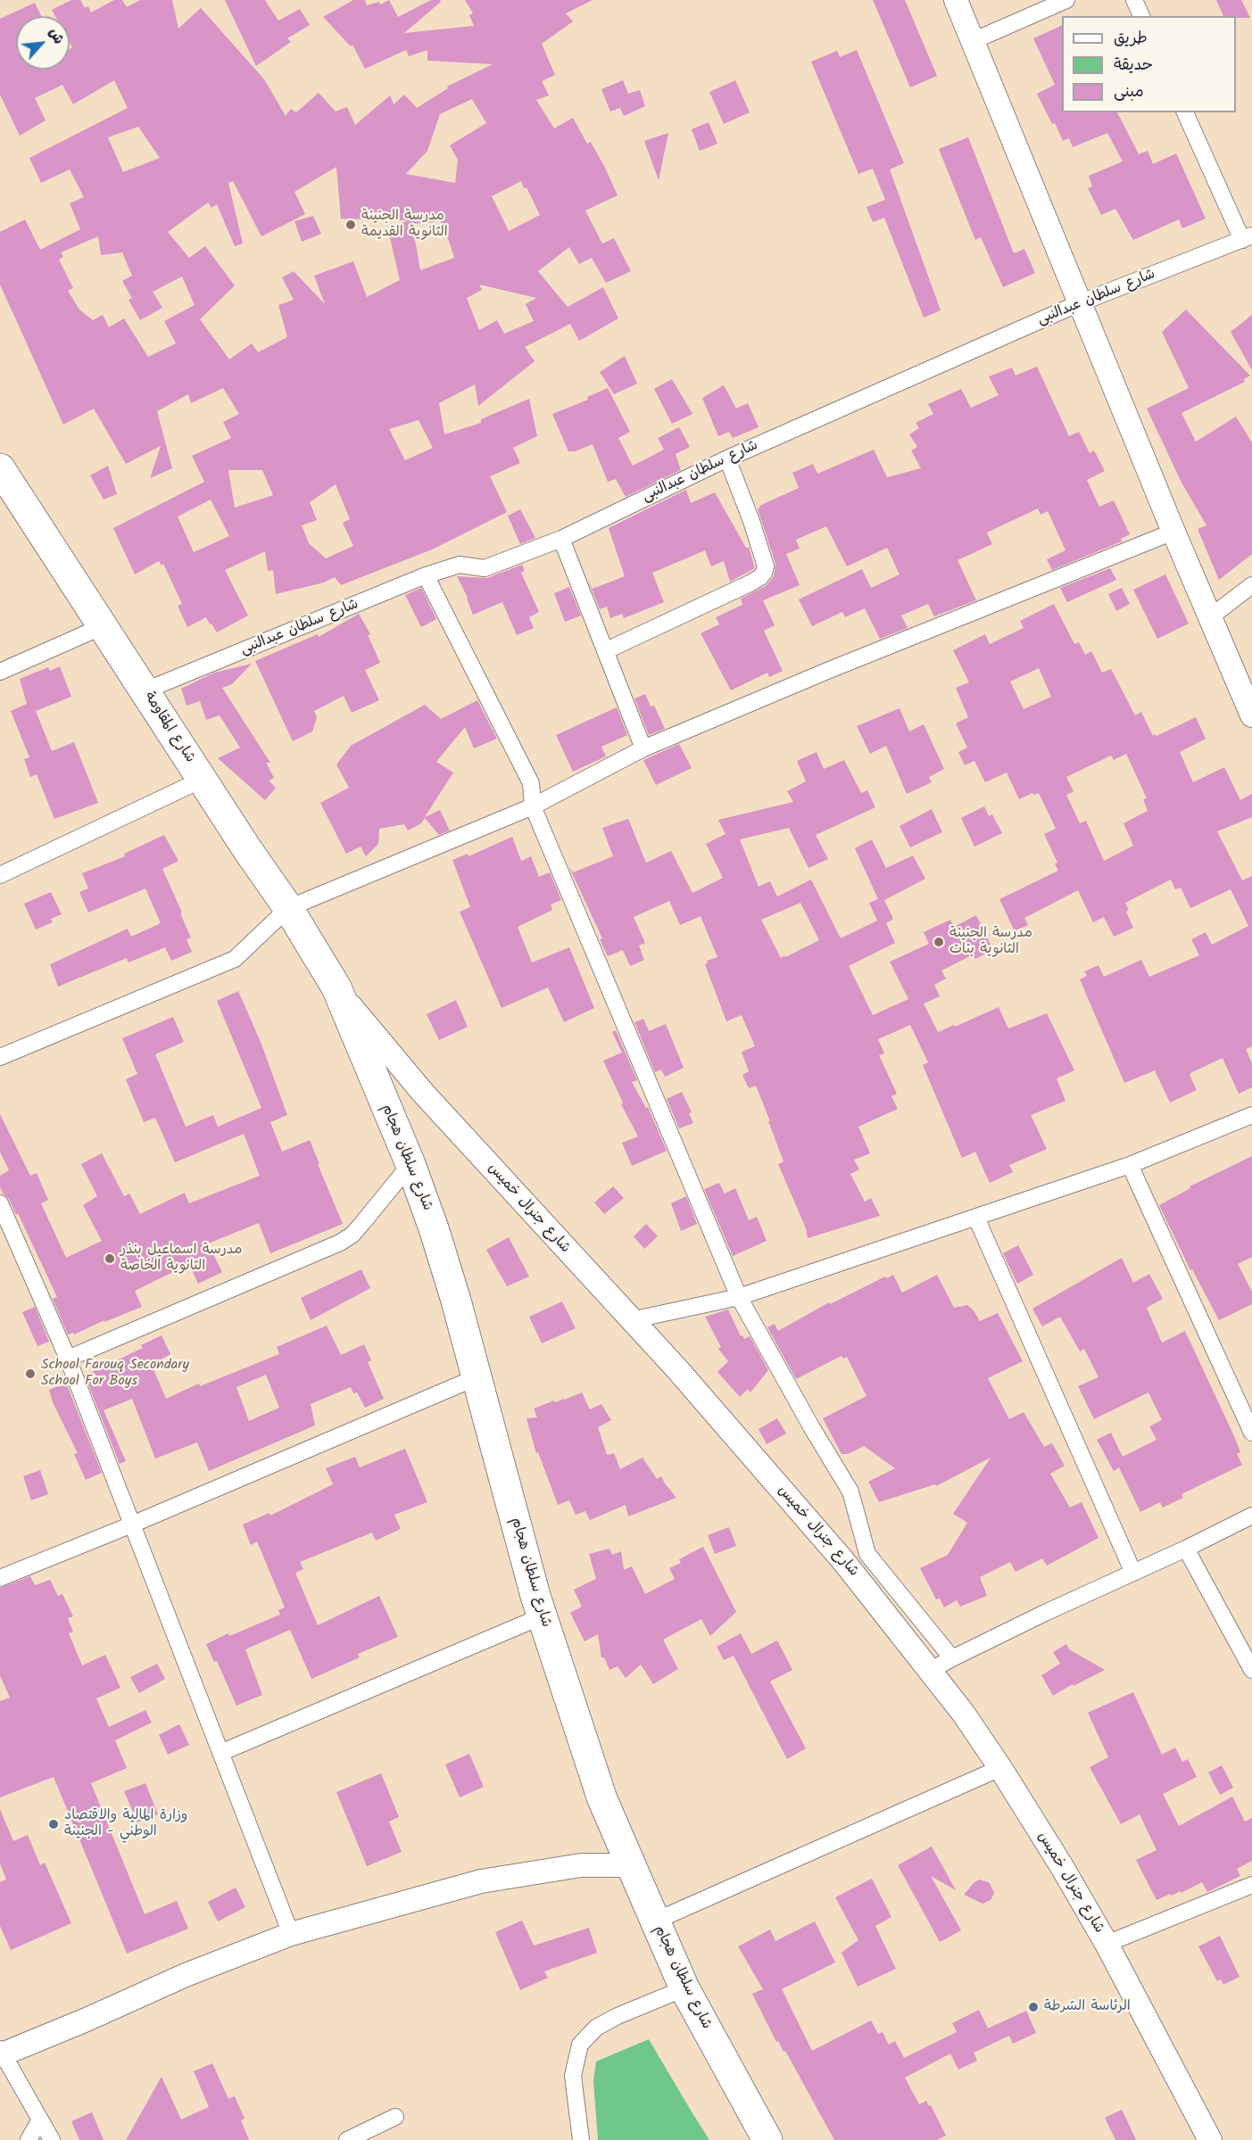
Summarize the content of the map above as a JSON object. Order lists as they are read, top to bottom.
{
  "streets": {
    "highway": ["شارع المقاومة", "شارع سلطان هجام"],
    "main road": ["شارع جنرال خميس"],
    "street": ["شارع سلطان عبدالنبى"]
  },
  "crossings": [
    ["شارع سلطان عبدالنبى", "شارع المقاومة"],
    ["شارع المقاومة", "شارع سلطان هجام"],
    ["شارع المقاومة", "شارع جنرال خميس"],
    ["شارع سلطان هجام", "شارع جنرال خميس"]
  ],
  "places": [
    "مدرسة الجنينة الثانوية القديمة",
    "مدرسة الجنينة الثانوية بنات",
    "مدرسة اسماعيل بنذر الثانوية الخاصة",
    "School Farouq Secondary School For Boys",
    "وزارة المالية والاقتصاد الوطني - الجنينة",
    "الرئاسة الشرطة"
  ],
  "legend": ["طريق", "حديقة", "مبنى"],
  "north": "top right"
}
